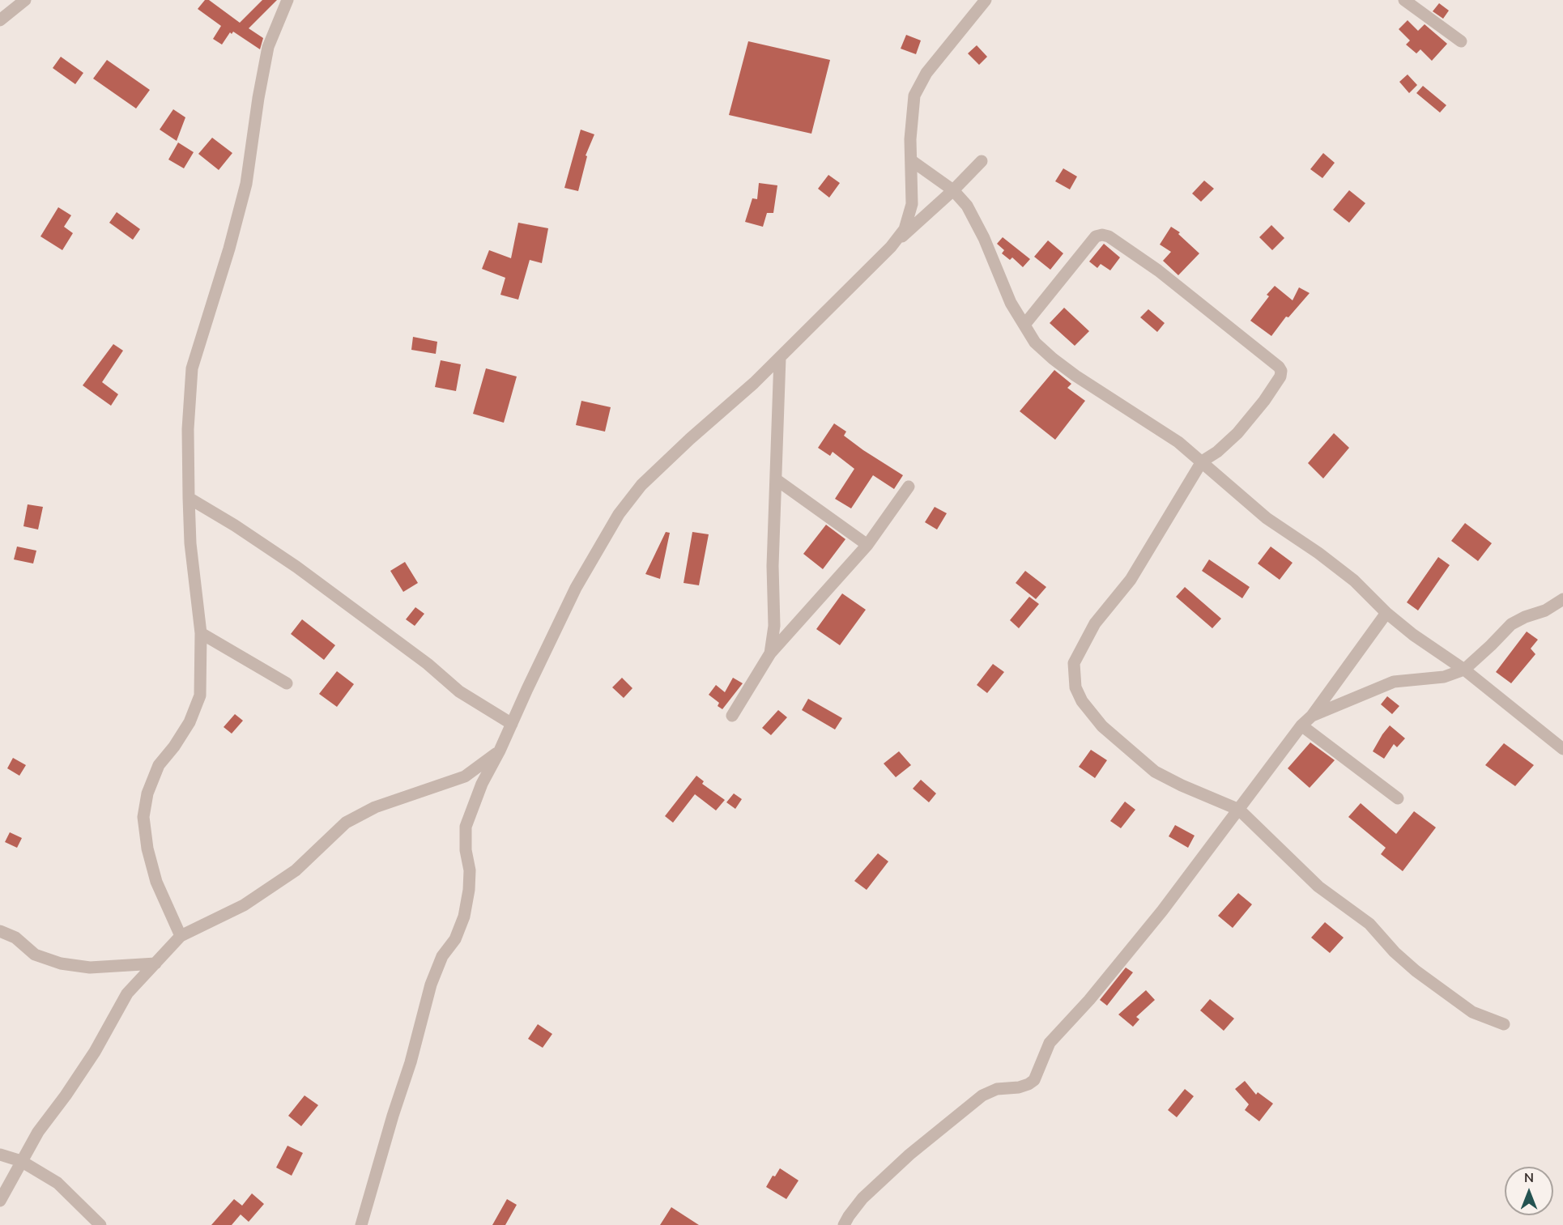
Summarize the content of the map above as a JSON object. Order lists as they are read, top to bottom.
{
  "north": "top"
}
